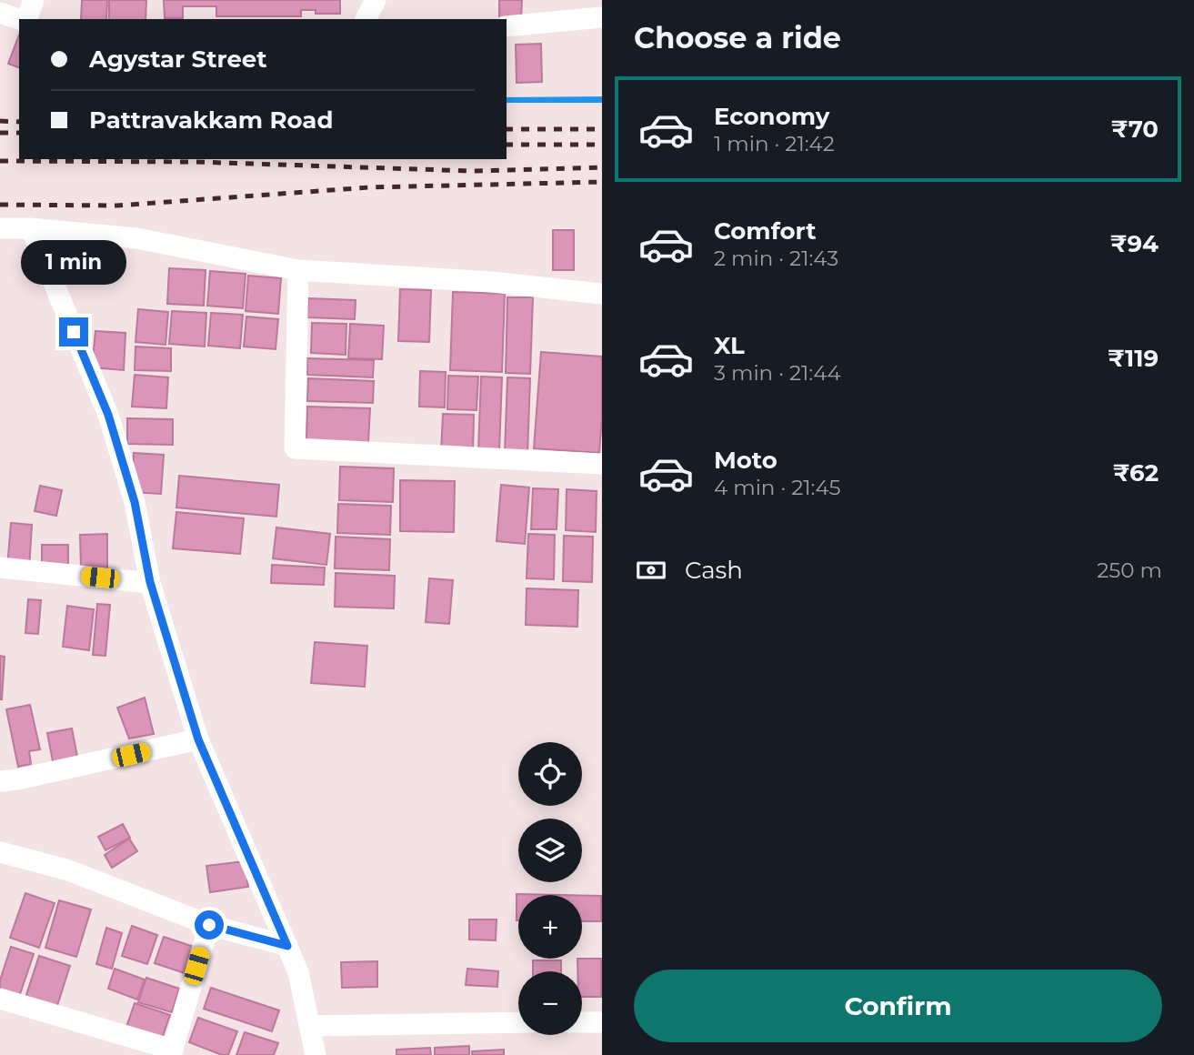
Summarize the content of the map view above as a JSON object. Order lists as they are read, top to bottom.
{
  "page": {
    "heading": "Choose a ride",
    "banner": ["Agystar Street", "Pattravakkam Road"],
    "list": [
      {
        "name": "Economy",
        "note": "1 min · 21:42",
        "value": "₹70"
      },
      {
        "name": "Comfort",
        "note": "2 min · 21:43",
        "value": "₹94"
      },
      {
        "name": "XL",
        "note": "3 min · 21:44",
        "value": "₹119"
      },
      {
        "name": "Moto",
        "note": "4 min · 21:45",
        "value": "₹62"
      }
    ],
    "bubble": "1 min",
    "pay": ["Cash", "250 m"],
    "map_buttons": ["+", "−"],
    "buttons": "Confirm"
  }
}
